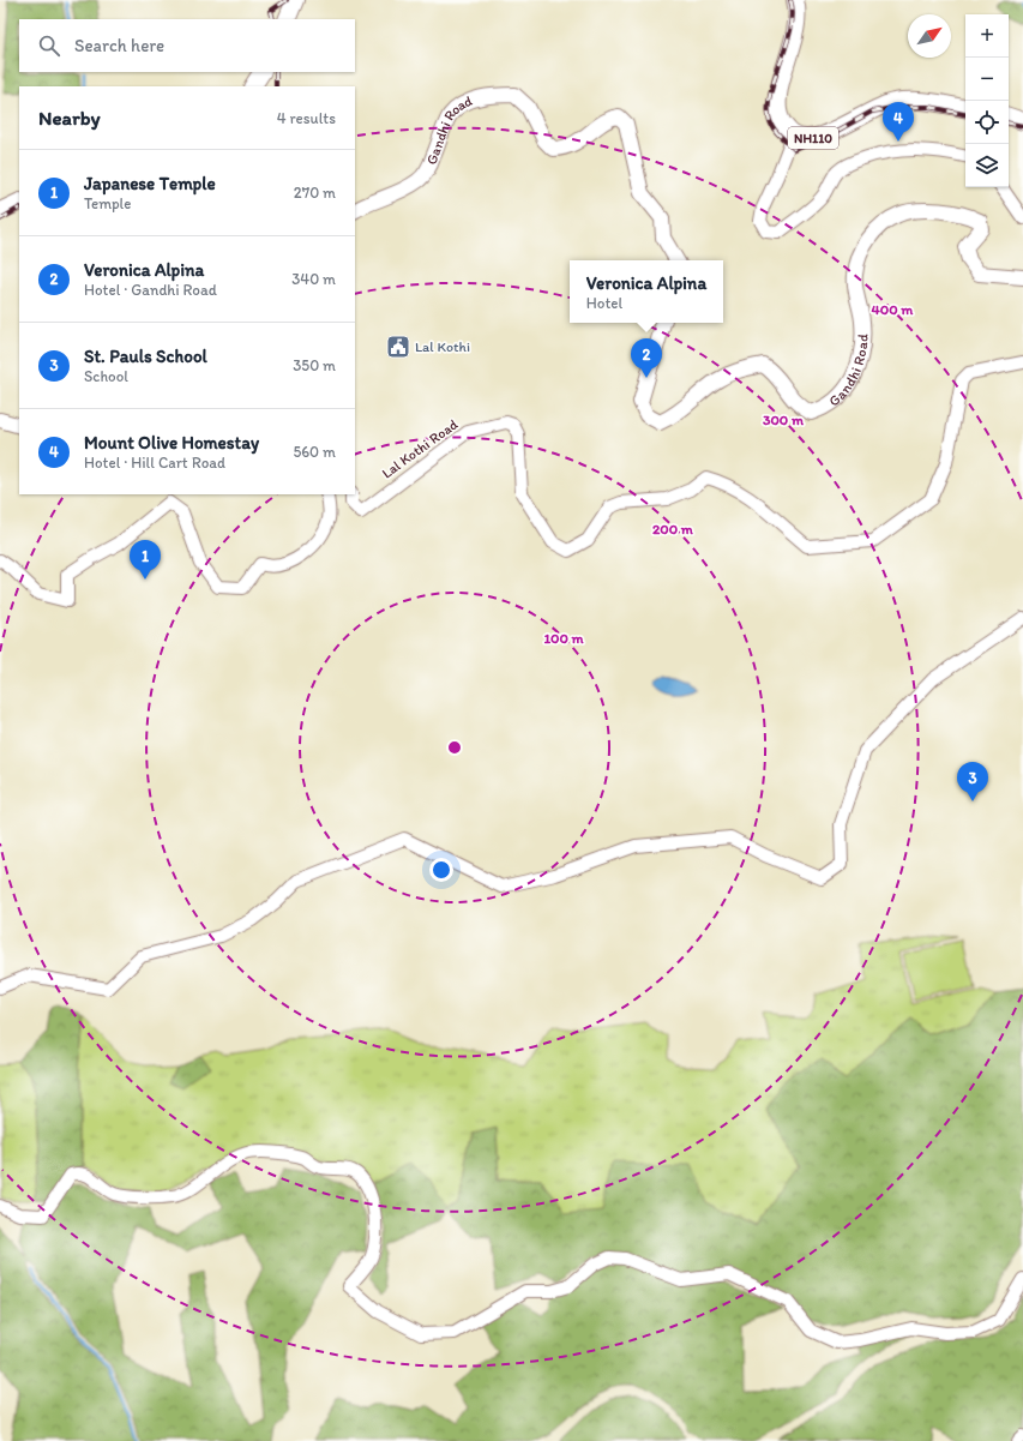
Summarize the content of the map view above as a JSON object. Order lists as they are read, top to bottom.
{
  "streets": {
    "highway": ["NH110"],
    "main road": ["Gandhi Road"],
    "street": ["Lal Kothi Road"]
  },
  "places": {
    "public building": ["Lal Kothi"]
  },
  "north": "top right",
  "page": {
    "map_buttons": ["+", "−"],
    "search": "Search here",
    "heading": ["Nearby", "4 results"],
    "pins": [
      "4",
      "2",
      "1",
      "3"
    ],
    "list": [
      {
        "mark": "1",
        "name": "Japanese Temple",
        "note": "Temple",
        "value": "270 m"
      },
      {
        "mark": "2",
        "name": "Veronica Alpina",
        "note": "Hotel · Gandhi Road",
        "value": "340 m"
      },
      {
        "mark": "3",
        "name": "St. Pauls School",
        "note": "School",
        "value": "350 m"
      },
      {
        "mark": "4",
        "name": "Mount Olive Homestay",
        "note": "Hotel · Hill Cart Road",
        "value": "560 m"
      }
    ],
    "popup": ["Veronica Alpina", "Hotel"]
  },
  "rings": [
    "400 m",
    "300 m",
    "200 m",
    "100 m"
  ]
}
